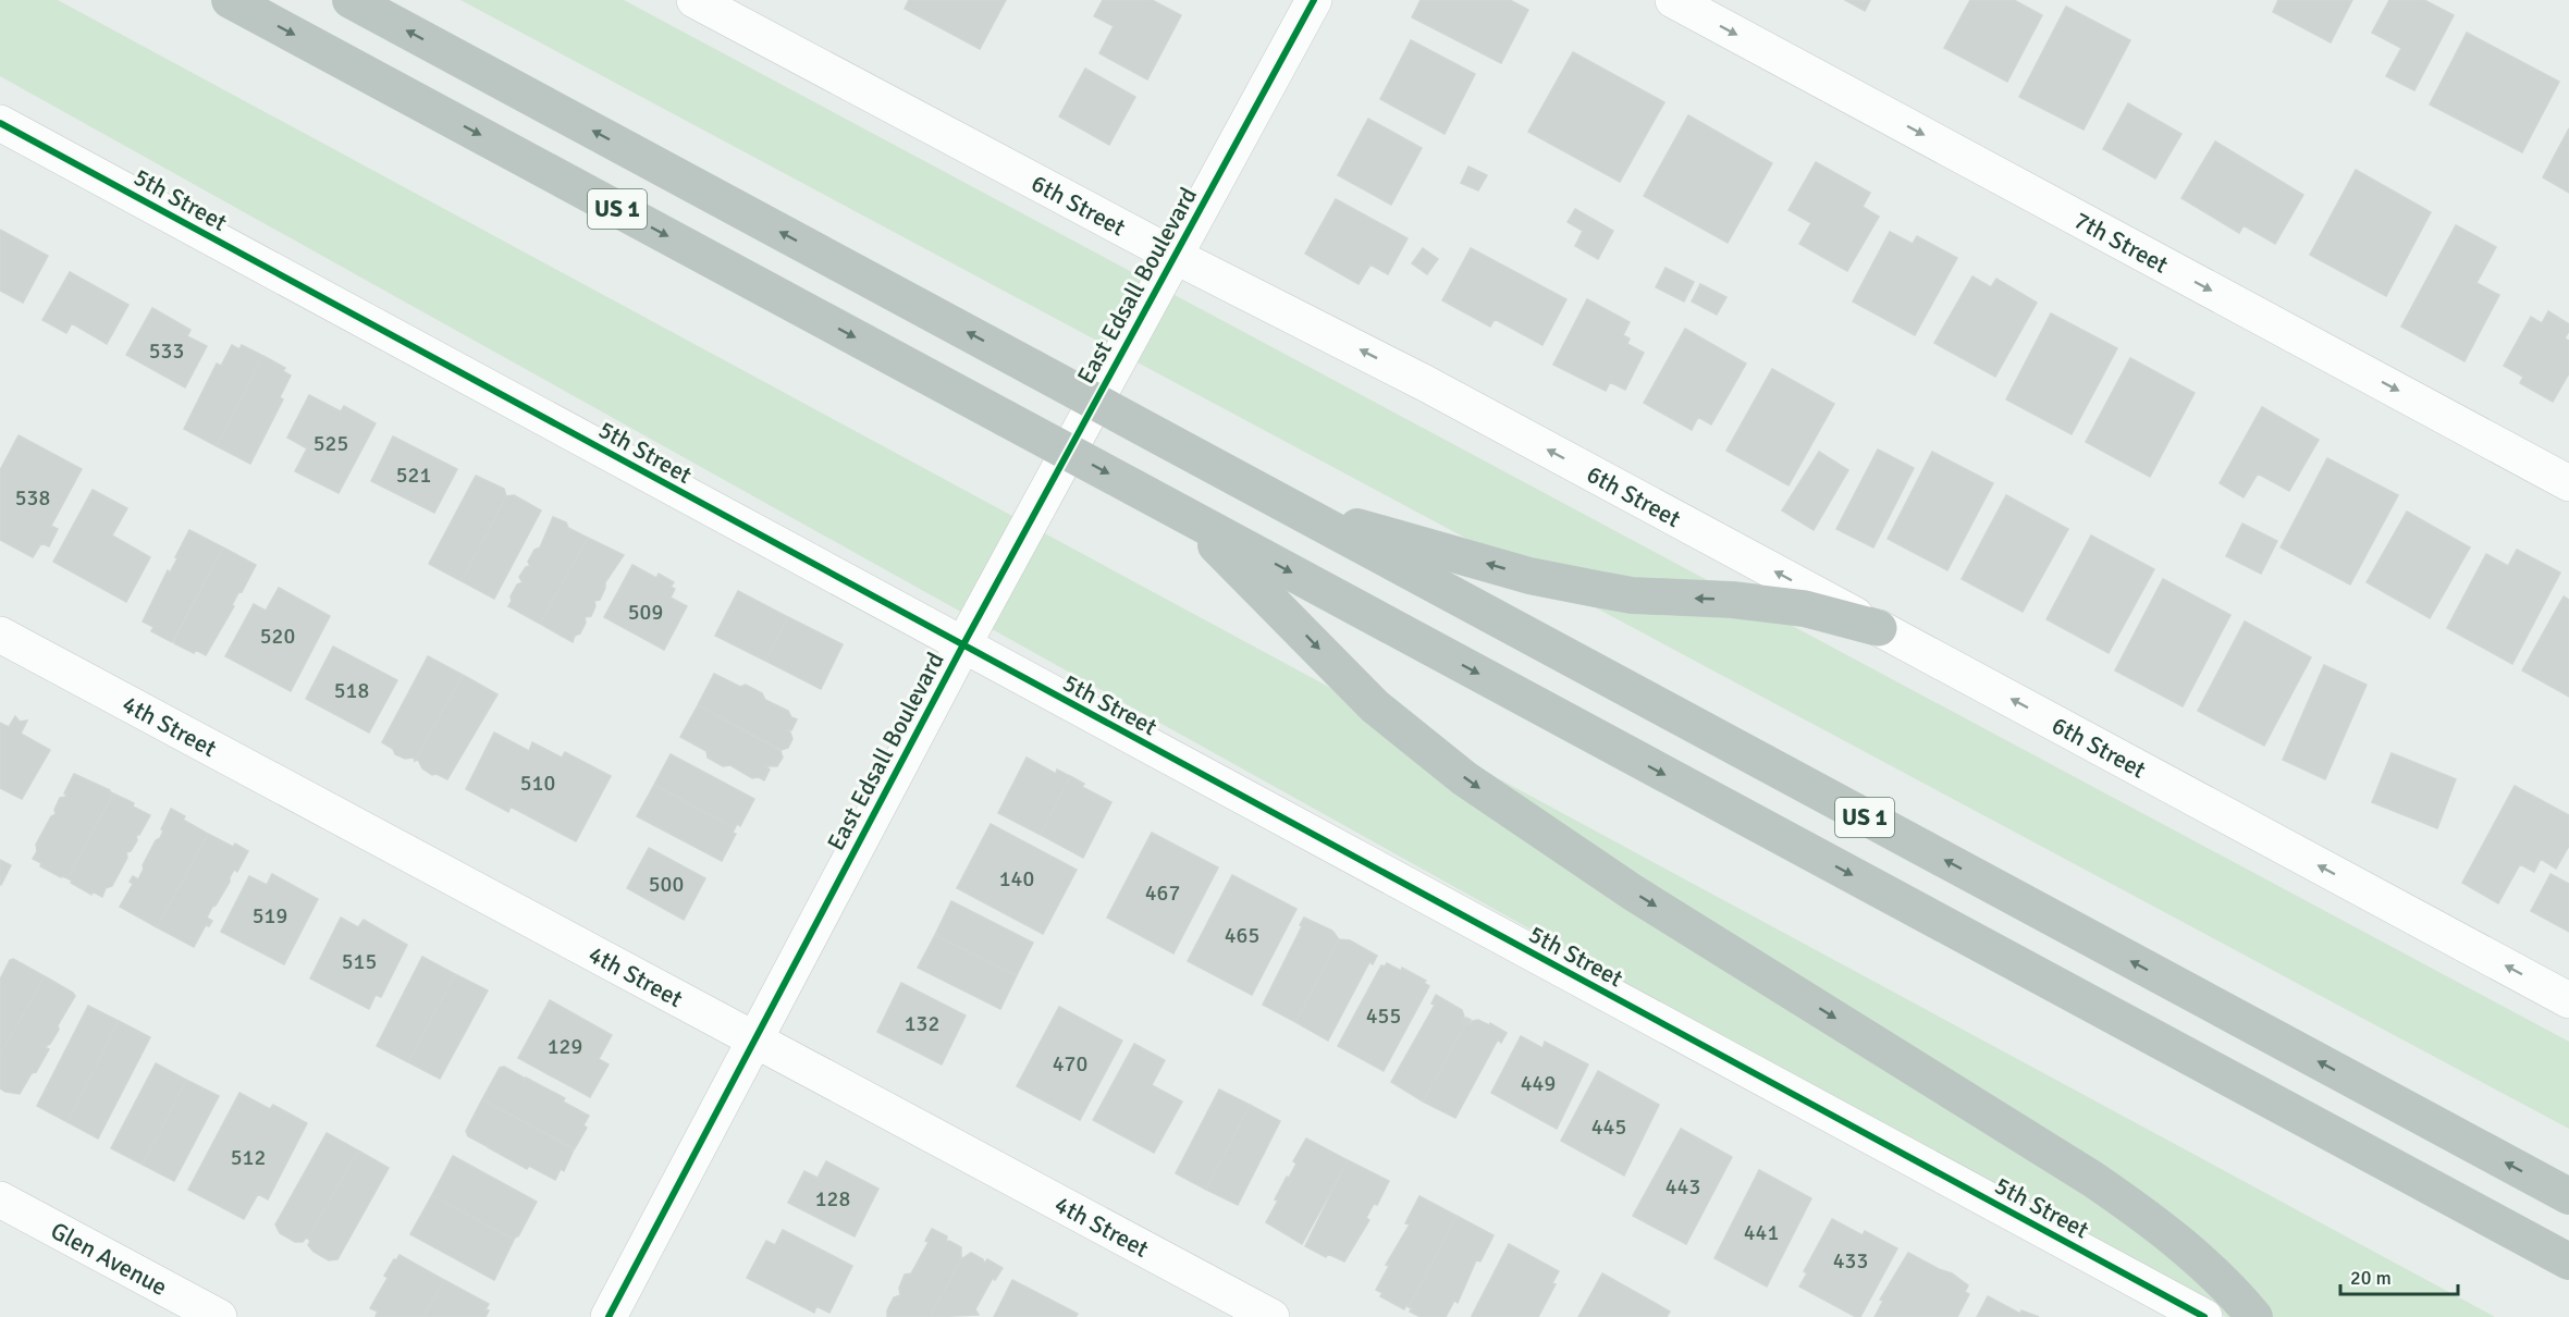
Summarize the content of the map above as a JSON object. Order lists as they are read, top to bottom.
{
  "streets": {
    "highway": ["US 1"],
    "street": [
      "5th Street",
      "6th Street",
      "7th Street",
      "East Edsall Boulevard",
      "4th Street",
      "Glen Avenue"
    ]
  },
  "crossings": [
    ["5th Street", "East Edsall Boulevard"],
    ["6th Street", "East Edsall Boulevard"],
    ["East Edsall Boulevard", "4th Street"]
  ],
  "one_way": ["6th Street", "7th Street"],
  "house_numbers": [
    "533",
    "525",
    "521",
    "538",
    "509",
    "520",
    "518",
    "510",
    "140",
    "500",
    "467",
    "519",
    "465",
    "515",
    "455",
    "132",
    "129",
    "470",
    "449",
    "445",
    "512",
    "443",
    "128",
    "441",
    "433"
  ],
  "scale_bar": "20 m"
}
